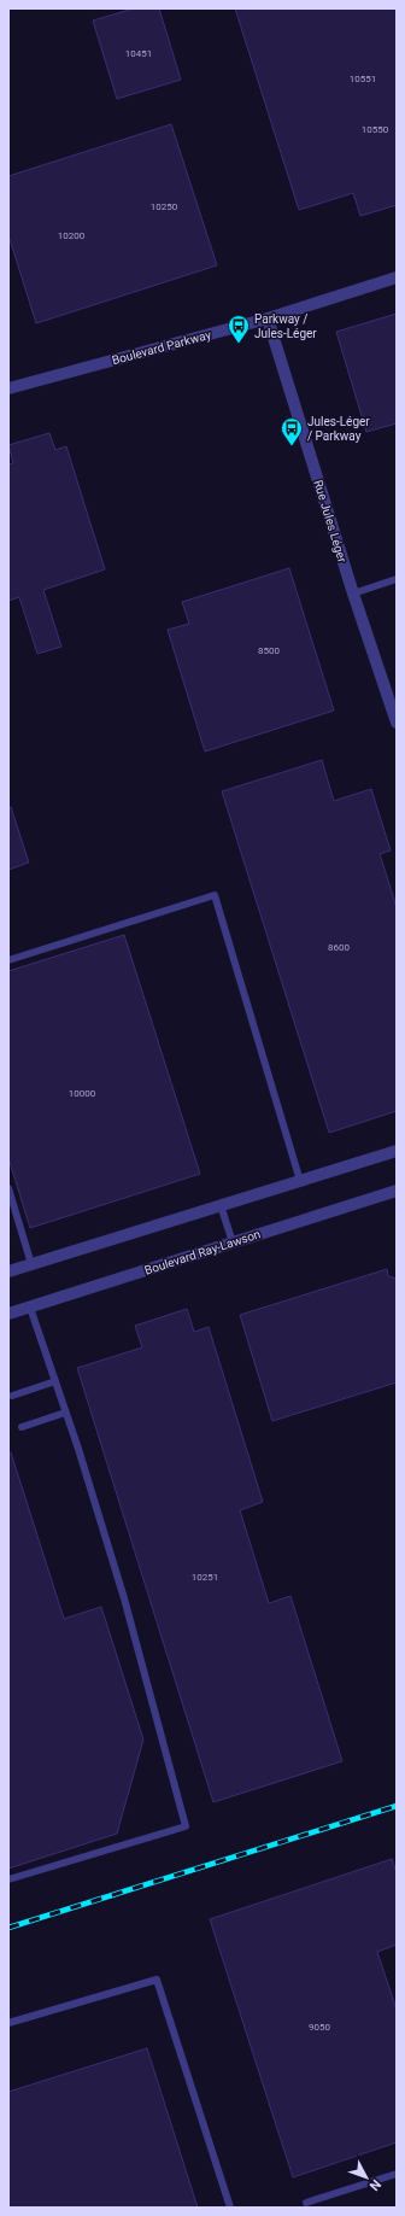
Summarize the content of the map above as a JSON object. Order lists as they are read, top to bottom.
{
  "streets": {
    "street": ["Boulevard Parkway", "Rue Jules Léger", "Boulevard Ray-Lawson"]
  },
  "crossings": [
    ["Boulevard Parkway", "Rue Jules Léger"]
  ],
  "places": {
    "bus stop": ["Parkway / Jules-Léger", "Jules-Léger / Parkway"]
  },
  "house_numbers": [
    "10451",
    "10551",
    "10550",
    "10250",
    "10200",
    "8500",
    "8600",
    "10000",
    "10251",
    "9050"
  ],
  "north": "bottom right"
}
